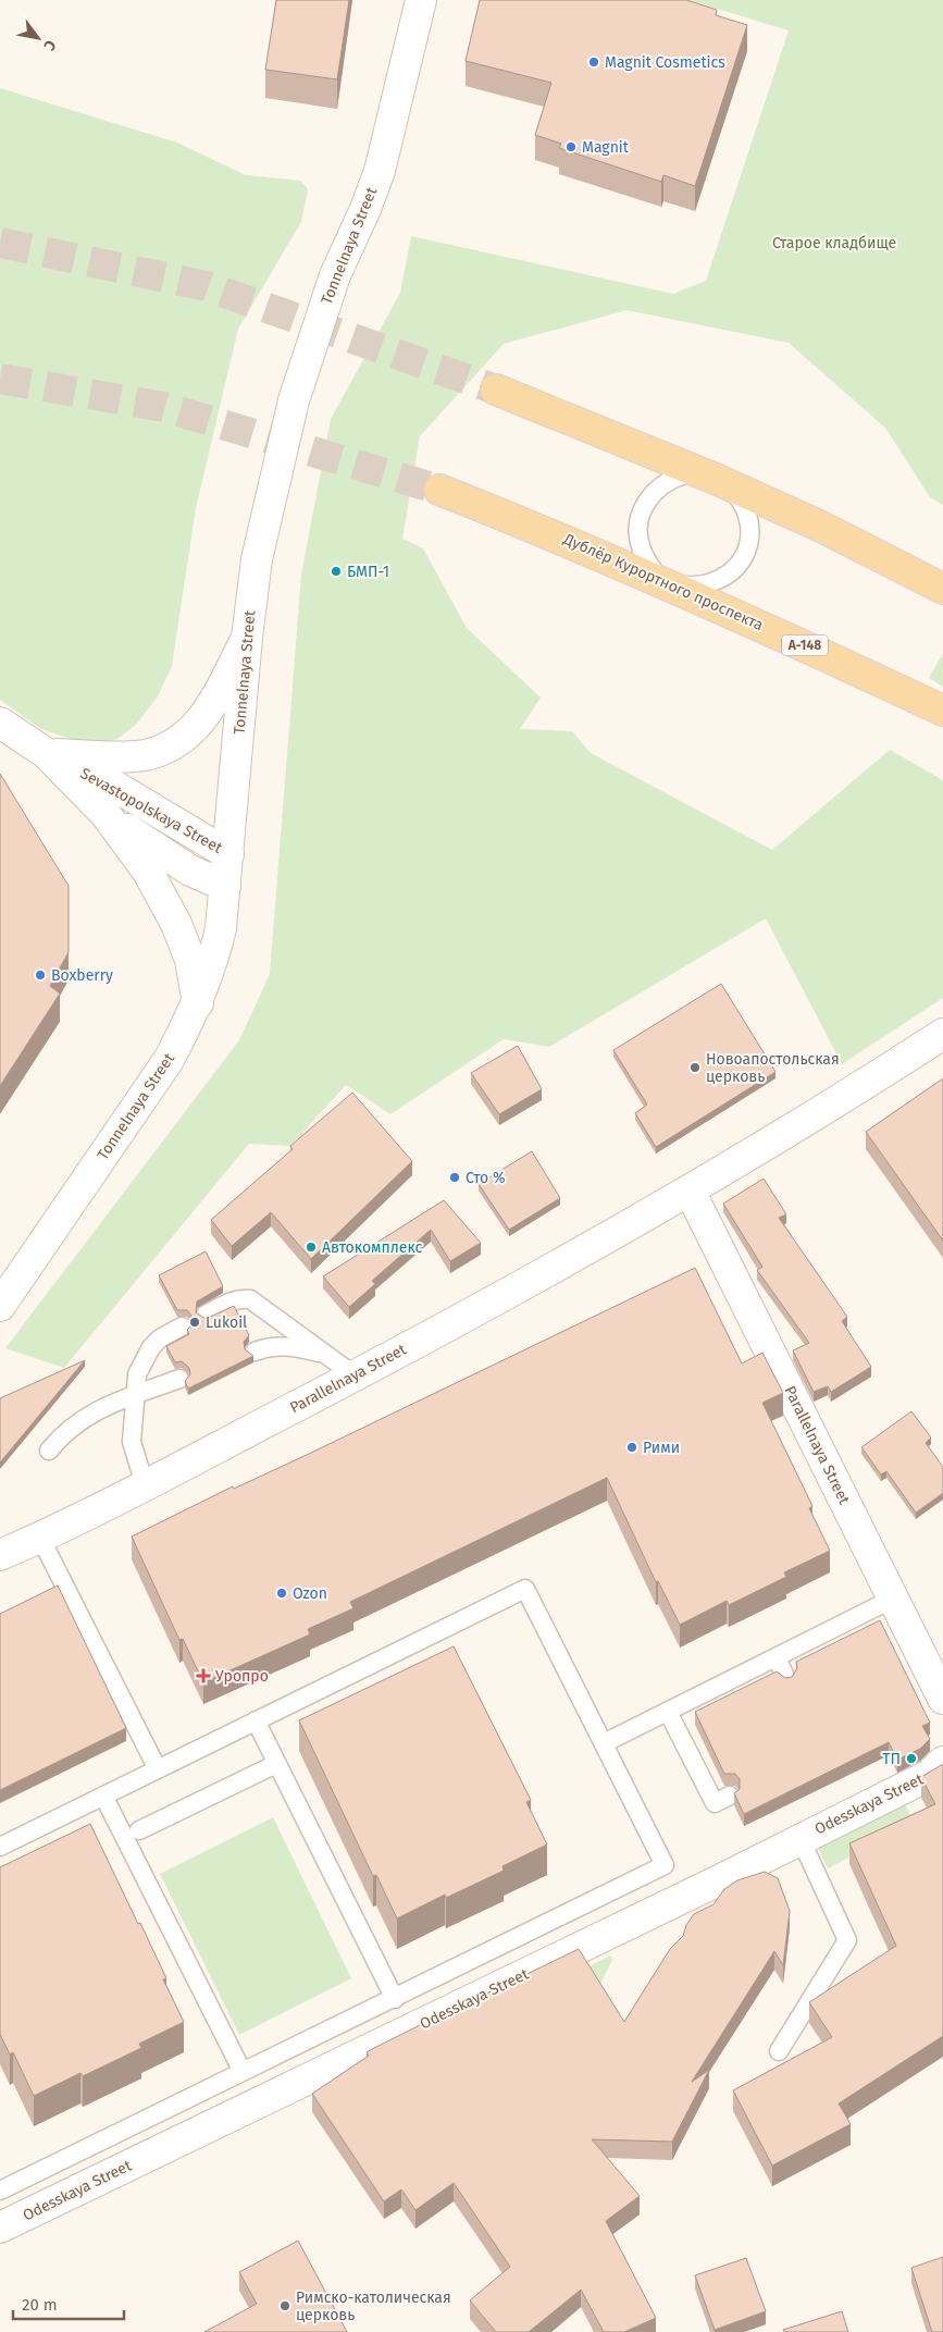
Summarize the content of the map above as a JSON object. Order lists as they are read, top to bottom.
{
  "streets": {
    "main road": ["Дублёр Курортного проспекта", "А-148"],
    "street": [
      "Tonnelnaya Street",
      "Sevastopolskaya Street",
      "Parallelnaya Street",
      "Odesskaya Street"
    ]
  },
  "crossings": [
    ["Tonnelnaya Street", "Sevastopolskaya Street"],
    ["Дублёр Курортного проспекта", "А-148"]
  ],
  "parks": ["Старое кладбище"],
  "places": {
    "other": [
      "Magnit Cosmetics",
      "Magnit",
      "БМП-1",
      "Boxberry",
      "Новоапостольская церковь",
      "Сто %",
      "Автокомплекс",
      "Lukoil",
      "Рими",
      "Ozon",
      "ТП",
      "Римско-католическая церковь"
    ],
    "health": ["Уропро"]
  },
  "scale_bar": "20 m",
  "north": "bottom right"
}
